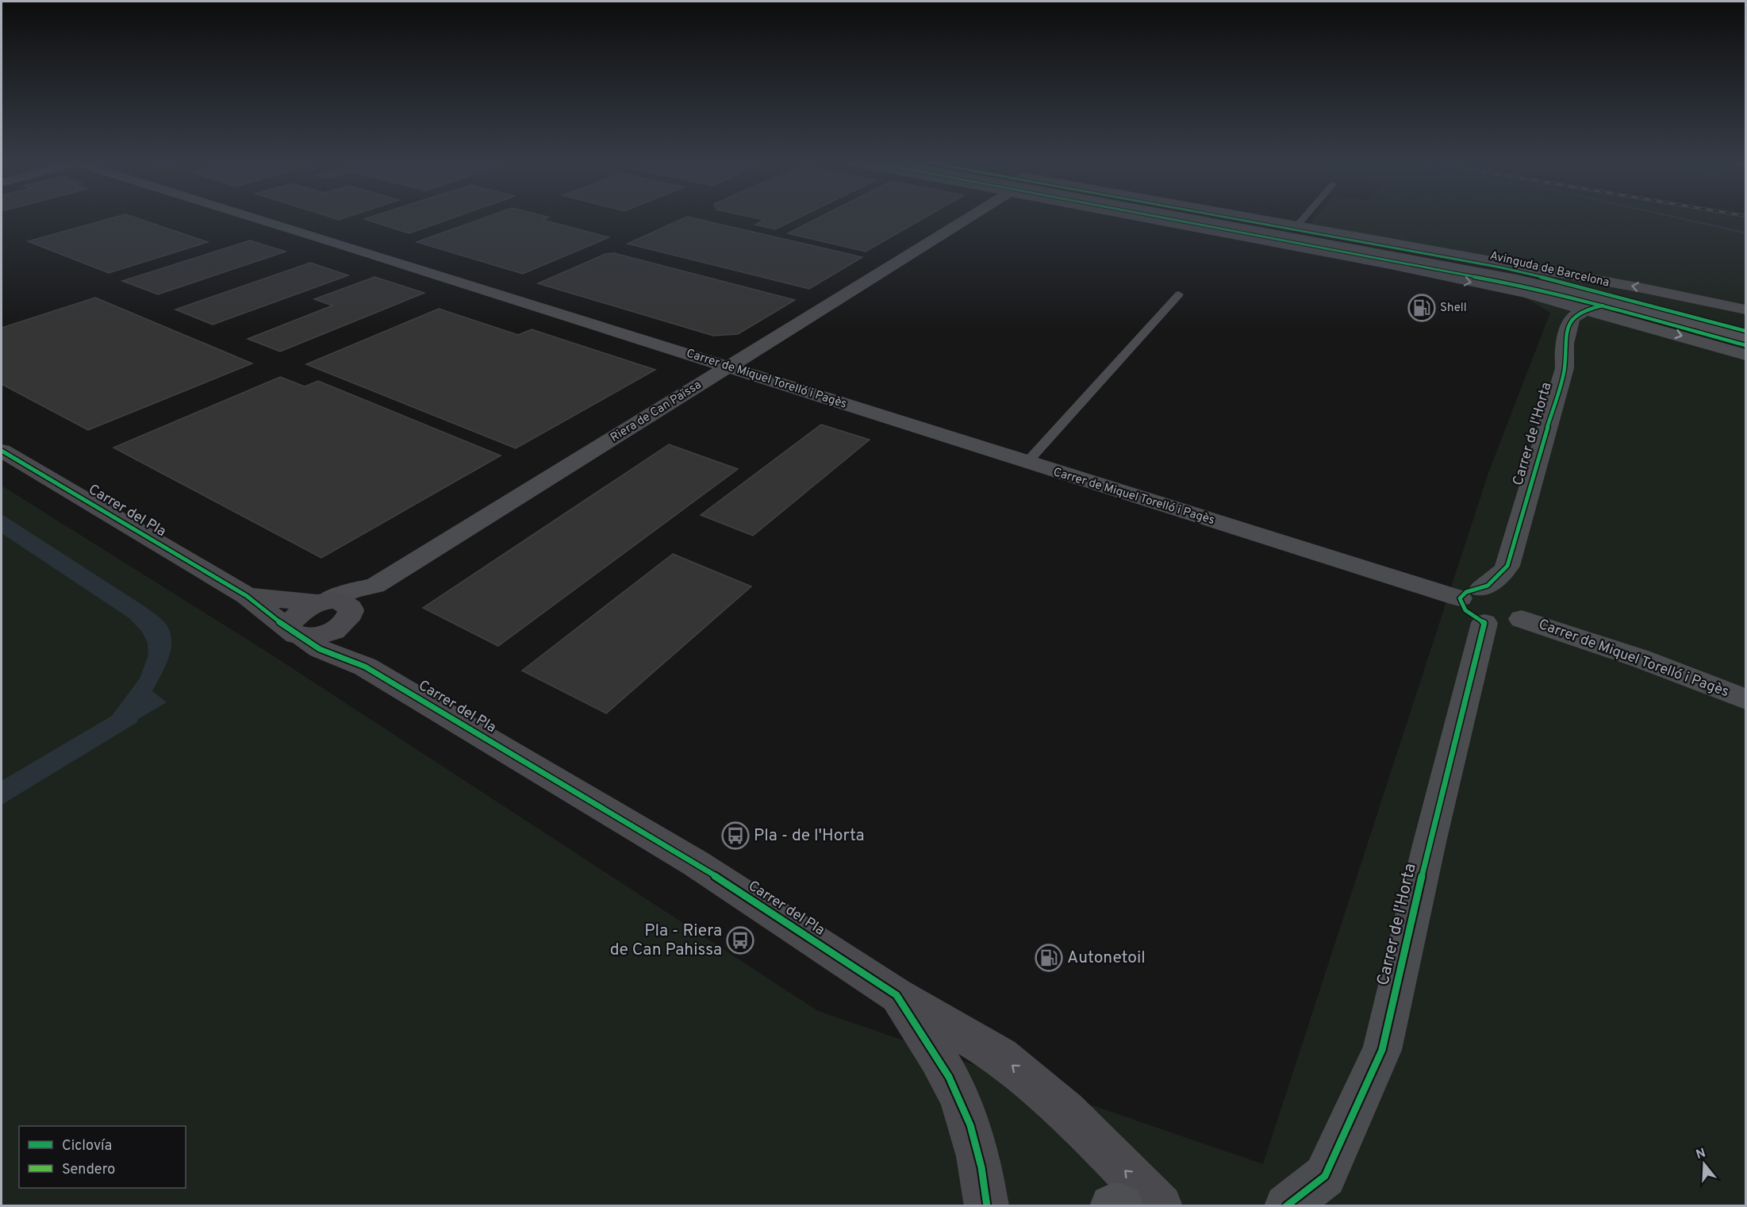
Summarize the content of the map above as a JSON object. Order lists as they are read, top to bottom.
{
  "streets": {
    "main road": ["Avinguda de Barcelona", "Carrer del Pla"],
    "street": ["Carrer de Miquel Torelló i Pagès", "Riera de Can Païssa", "Carrer de l'Horta"]
  },
  "crossings": [
    ["Avinguda de Barcelona", "Carrer de l'Horta"],
    ["Carrer de Miquel Torelló i Pagès", "Riera de Can Païssa"],
    ["Carrer de Miquel Torelló i Pagès", "Carrer de l'Horta"],
    ["Riera de Can Païssa", "Carrer del Pla"]
  ],
  "places": {
    "fuel station": ["Shell", "Autonetoil"],
    "bus stop": ["Pla - de l'Horta", "Pla - Riera de Can Pahissa"]
  },
  "legend": ["Ciclovía", "Sendero"],
  "north": "top"
}
